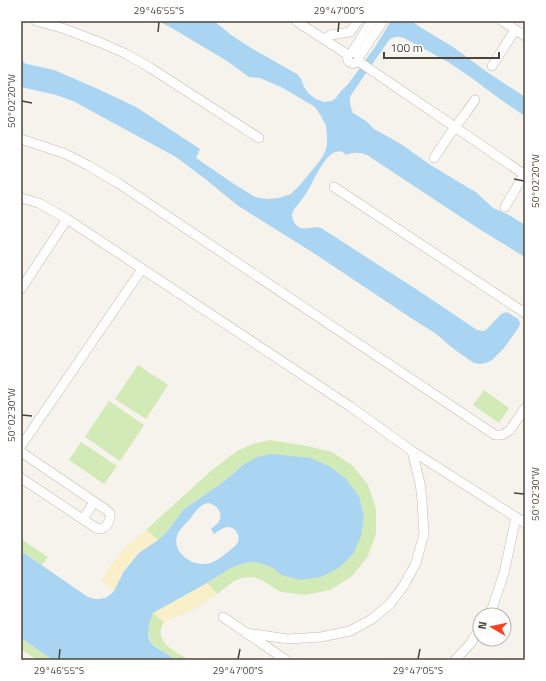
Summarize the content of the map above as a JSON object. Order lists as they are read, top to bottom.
{
  "scale_bar": "100 m",
  "north": "left",
  "coordinates": [
    "29°46'55\"S",
    "29°47'00\"S",
    "50°02'20\"W",
    "50°02'30\"W",
    "29°47'05\"S"
  ]
}
